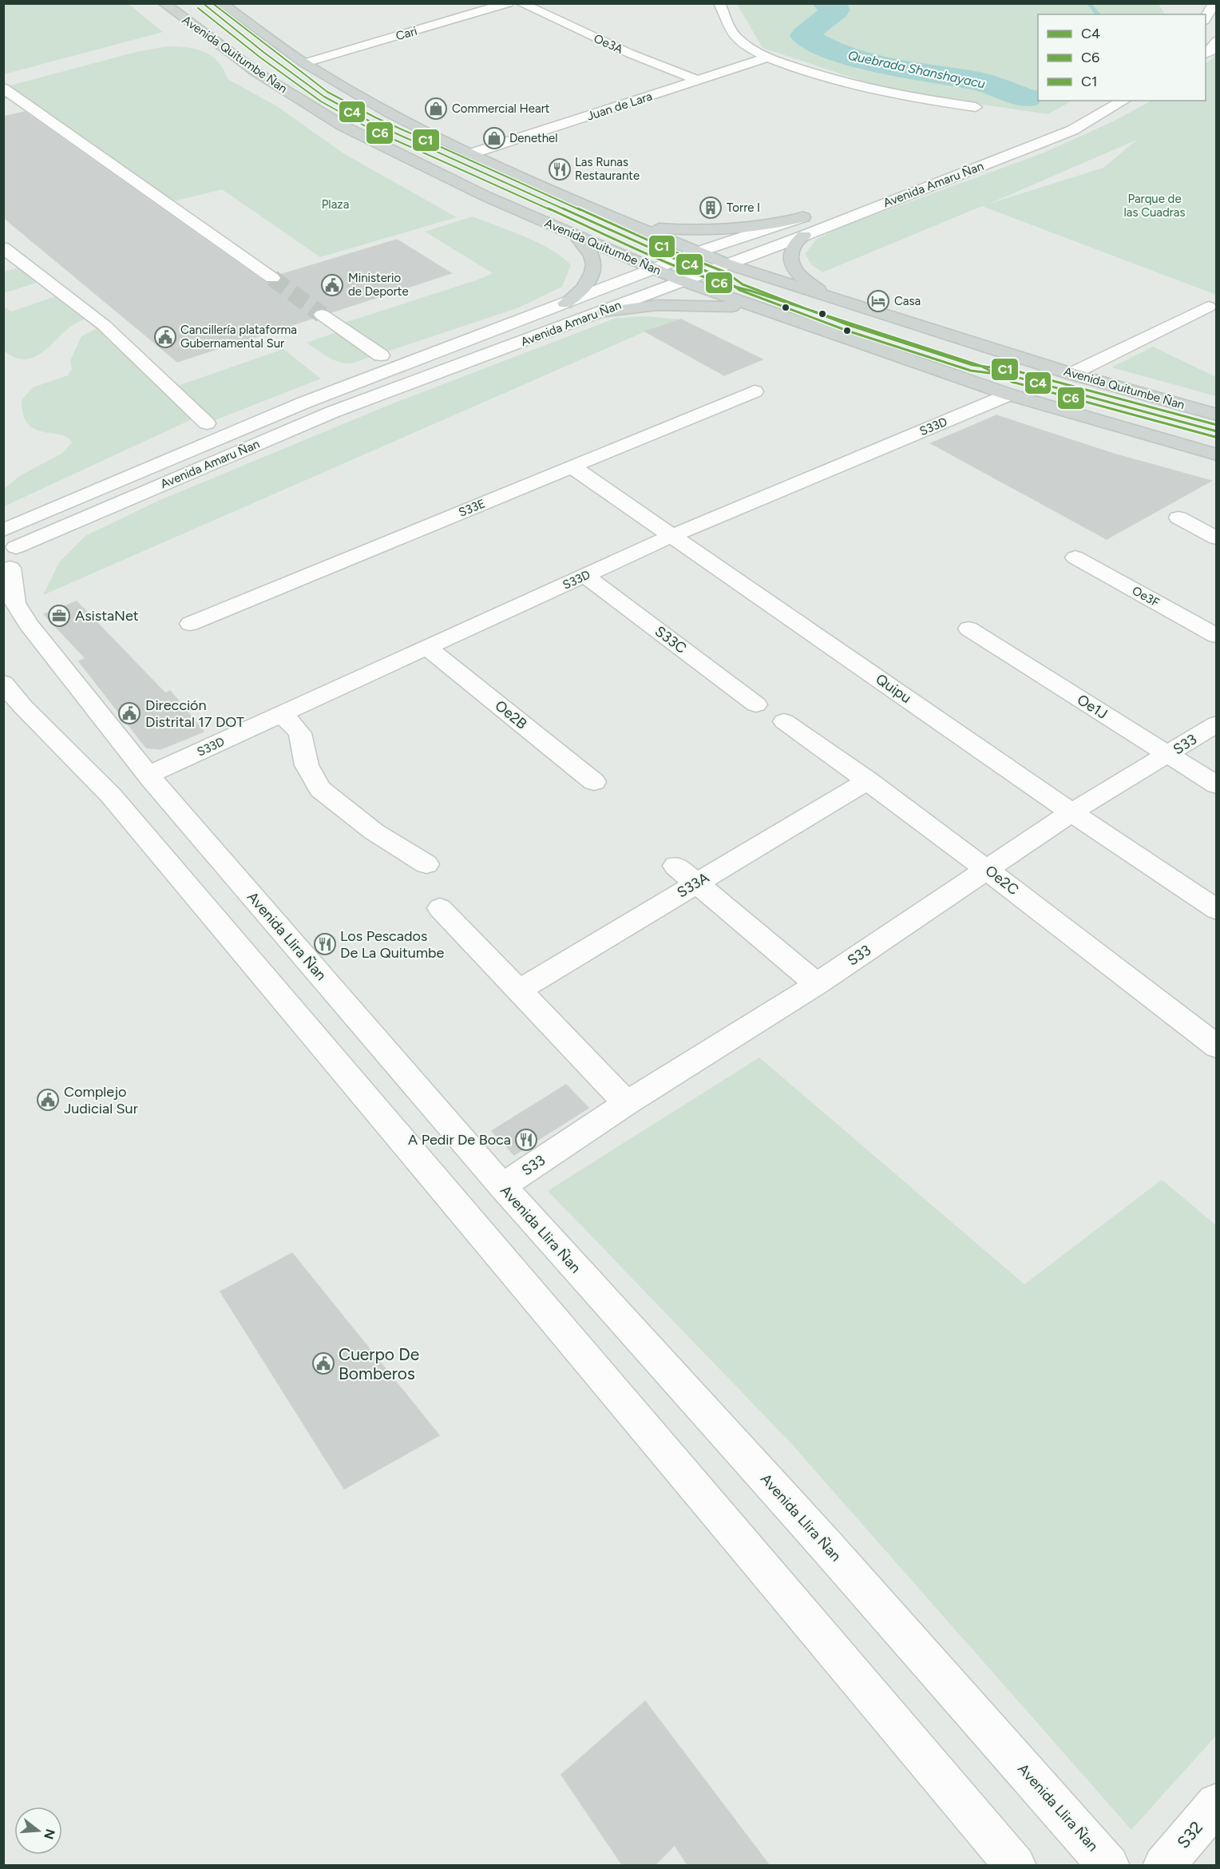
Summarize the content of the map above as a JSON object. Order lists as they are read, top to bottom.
{
  "streets": {
    "main road": ["Avenida Quitumbe Ñan"],
    "street": [
      "Cari",
      "Oe3A",
      "Juan de Lara",
      "Avenida Amaru Ñan",
      "S33D",
      "S33E",
      "Oe3F",
      "S33C",
      "Quipu",
      "Oe1J",
      "Oe2B",
      "S33",
      "Oe2C",
      "S33A",
      "Avenida Llira Ñan",
      "S32"
    ]
  },
  "crossings": [
    ["Cari", "Avenida Quitumbe Ñan"],
    ["Oe3A", "Juan de Lara"],
    ["Avenida Quitumbe Ñan", "Juan de Lara"],
    ["Avenida Quitumbe Ñan", "Avenida Amaru Ñan"],
    ["Avenida Quitumbe Ñan", "S33D"],
    ["Avenida Amaru Ñan", "Avenida Llira Ñan"],
    ["S33D", "S33C"],
    ["S33D", "Quipu"],
    ["S33D", "Oe2B"],
    ["S33D", "Avenida Llira Ñan"],
    ["S33E", "Quipu"],
    ["Quipu", "S33"],
    ["Oe1J", "S33"],
    ["S33", "Oe2C"],
    ["S33", "Avenida Llira Ñan"],
    ["Oe2C", "S33A"]
  ],
  "water": ["Quebrada Shanshayacu"],
  "parks": ["Parque de las Cuadras", "Plaza"],
  "places": {
    "shop": ["Commercial Heart", "Denethel"],
    "restaurant": ["Las Runas Restaurante", "Los Pescados De La Quitumbe", "A Pedir De Boca"],
    "building": ["Torre I"],
    "public building": [
      "Ministerio de Deporte",
      "Cancillería plataforma Gubernamental Sur",
      "Dirección Distrital 17 DOT",
      "Complejo Judicial Sur",
      "Cuerpo De Bomberos"
    ],
    "hotel": ["Casa"],
    "office": ["AsistaNet"]
  },
  "lines": ["transit line C4", "transit line C1", "transit line C6"],
  "legend": ["C4", "C6", "C1"],
  "north": "right"
}
